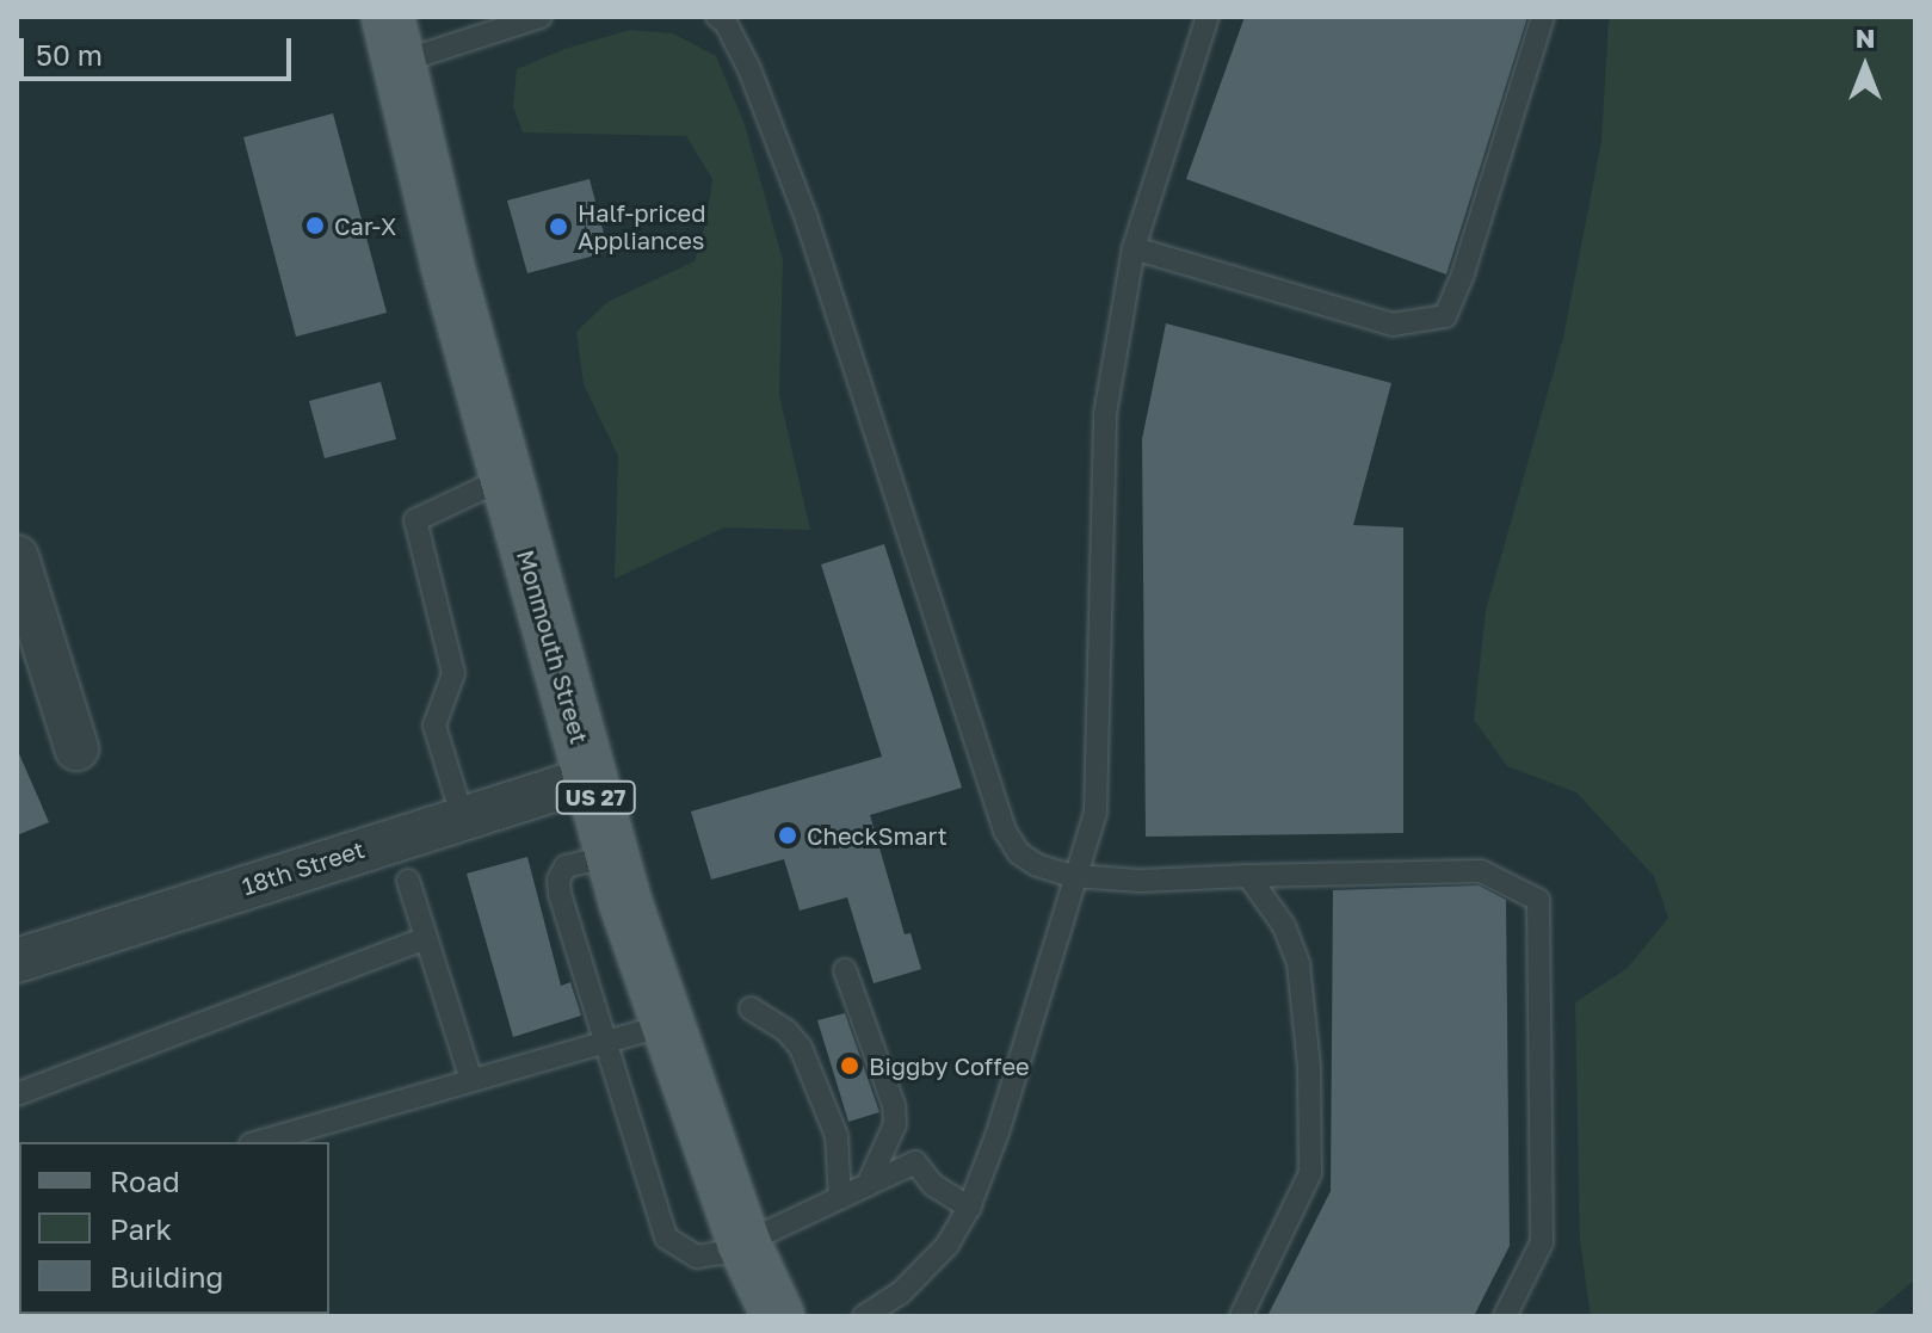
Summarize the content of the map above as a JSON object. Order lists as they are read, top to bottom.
{
  "streets": {
    "main road": ["Monmouth Street", "US 27"],
    "street": ["18th Street"]
  },
  "crossings": [
    ["Monmouth Street", "18th Street"]
  ],
  "places": [
    "Car-X",
    "Half-priced Appliances",
    "CheckSmart",
    "Biggby Coffee"
  ],
  "legend": ["Road", "Park", "Building"],
  "scale_bar": "50 m",
  "north": "top"
}
